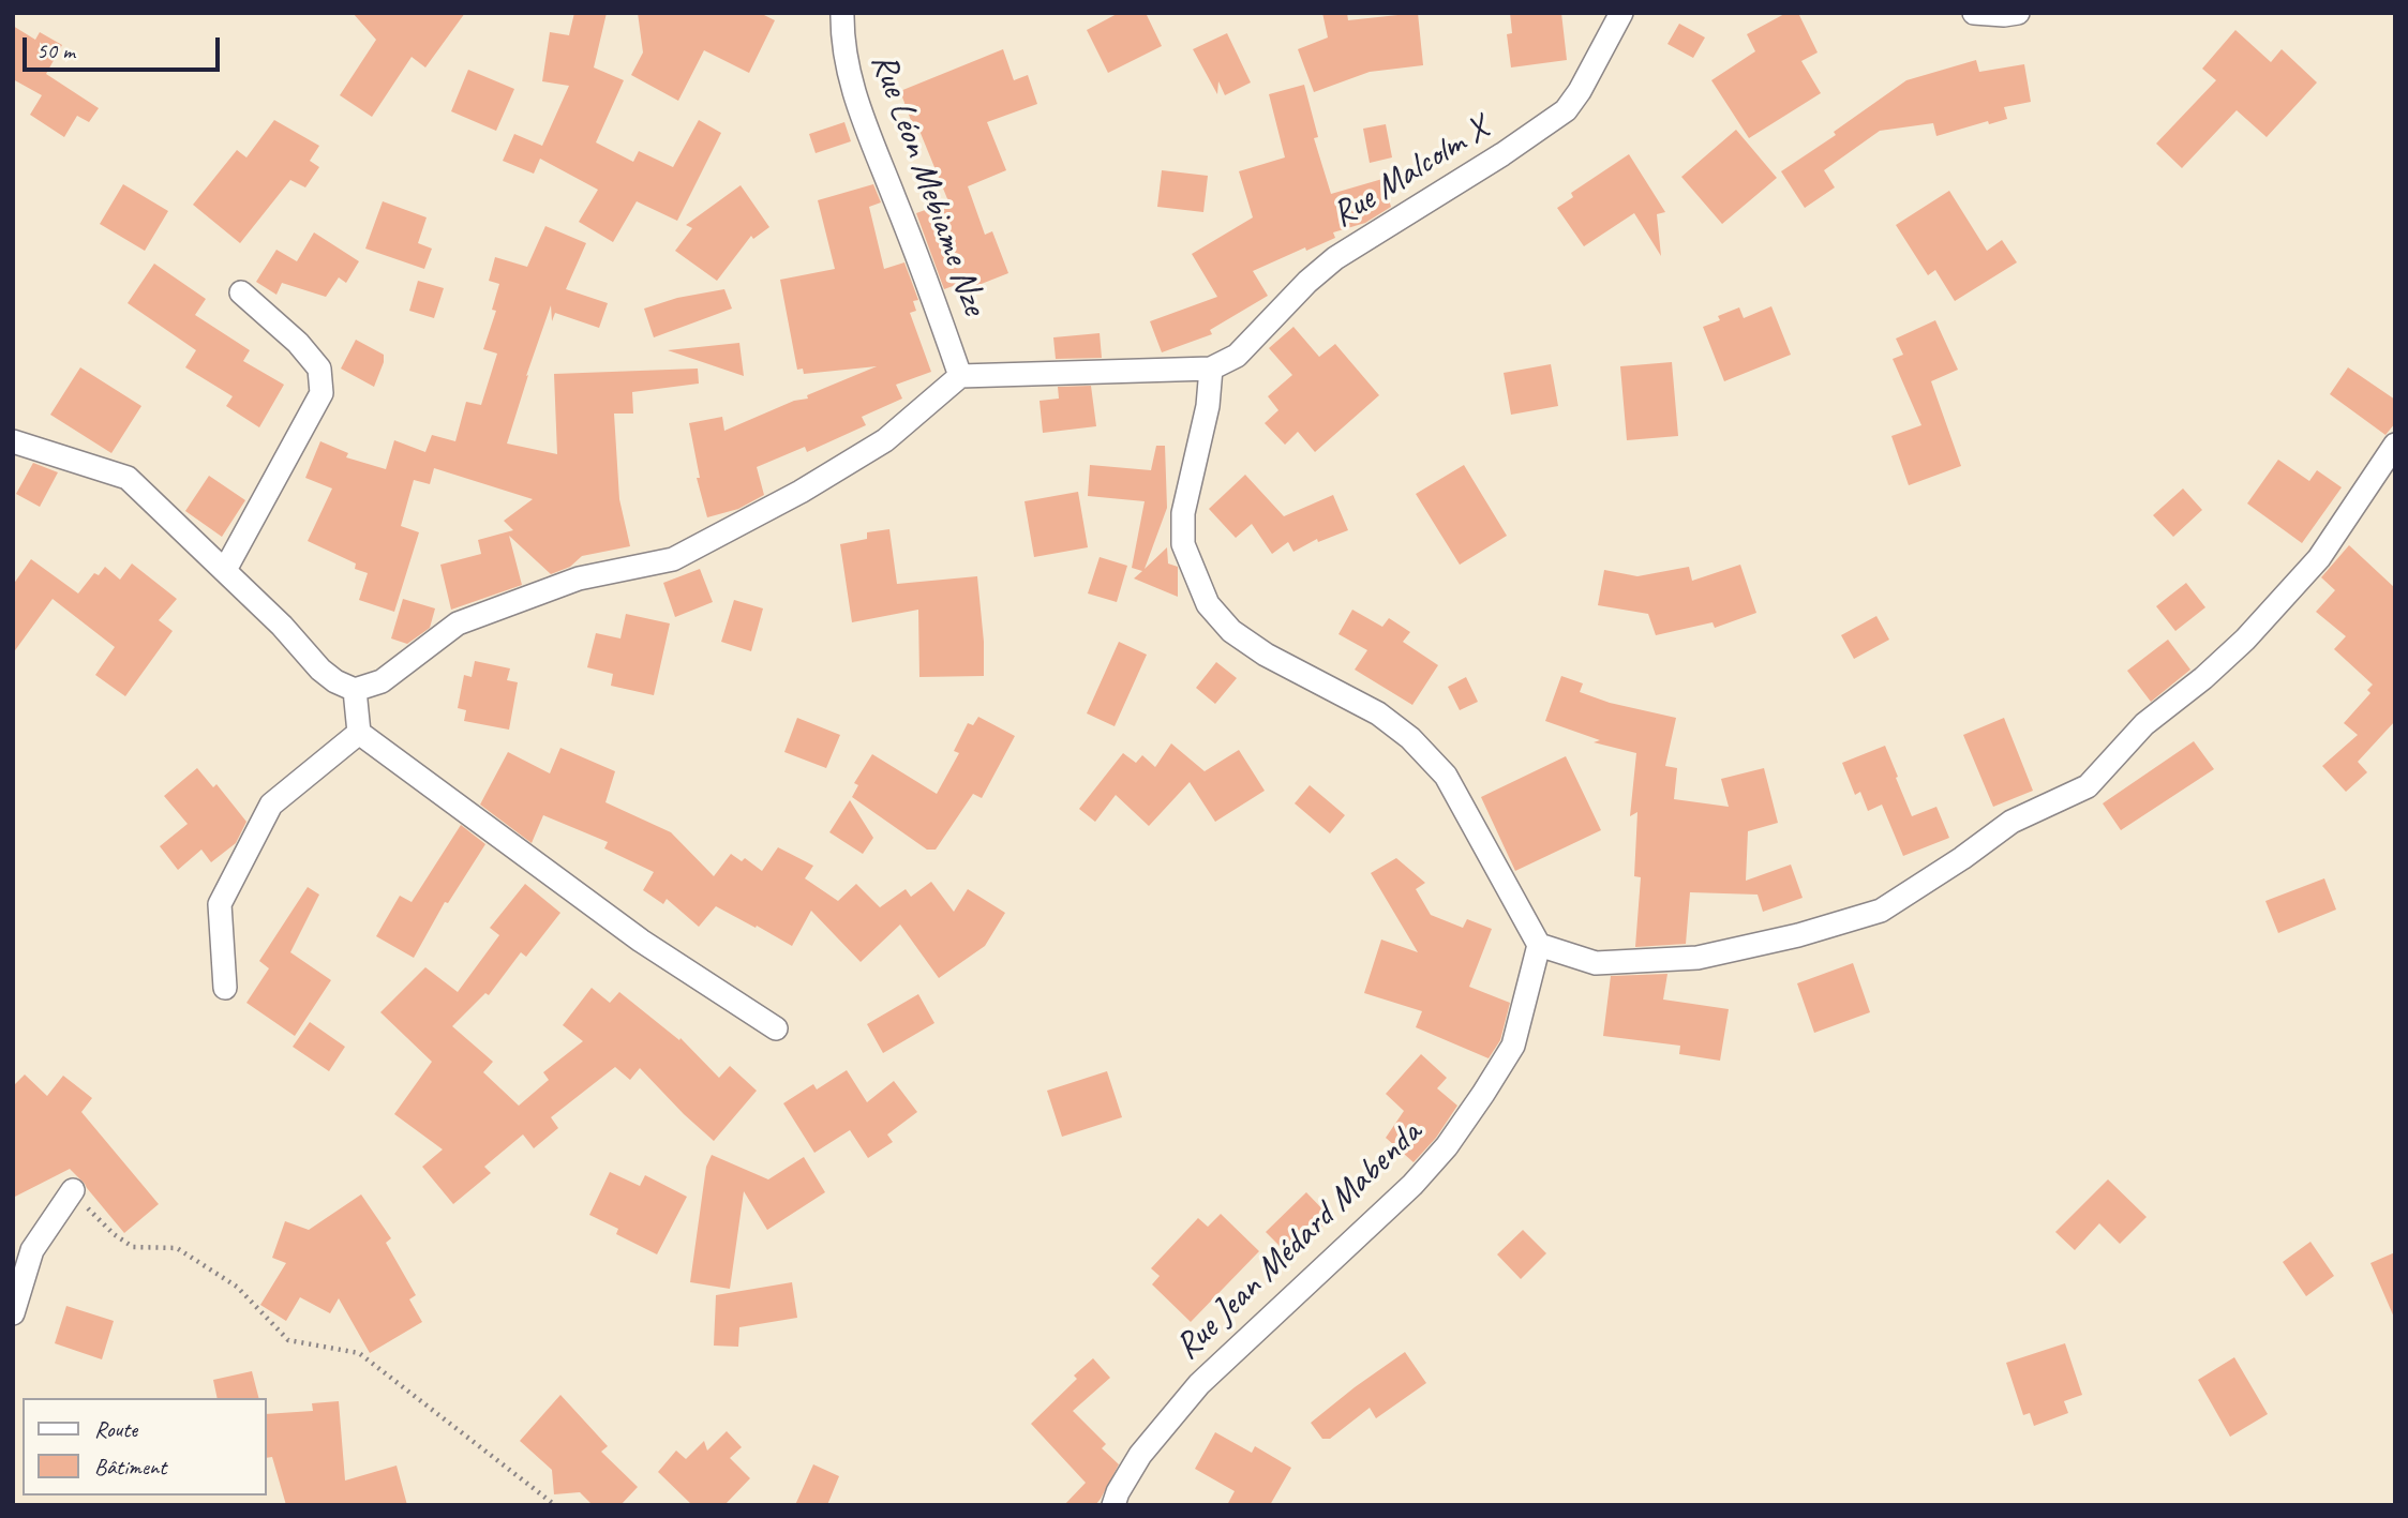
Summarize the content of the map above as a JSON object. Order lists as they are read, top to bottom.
{
  "streets": {
    "street": ["Rue Malcolm X", "Rue Léon Mebiame Nze", "Rue Jean Médard Mabenda"]
  },
  "legend": ["Route", "Bâtiment"],
  "scale_bar": "50 m"
}
